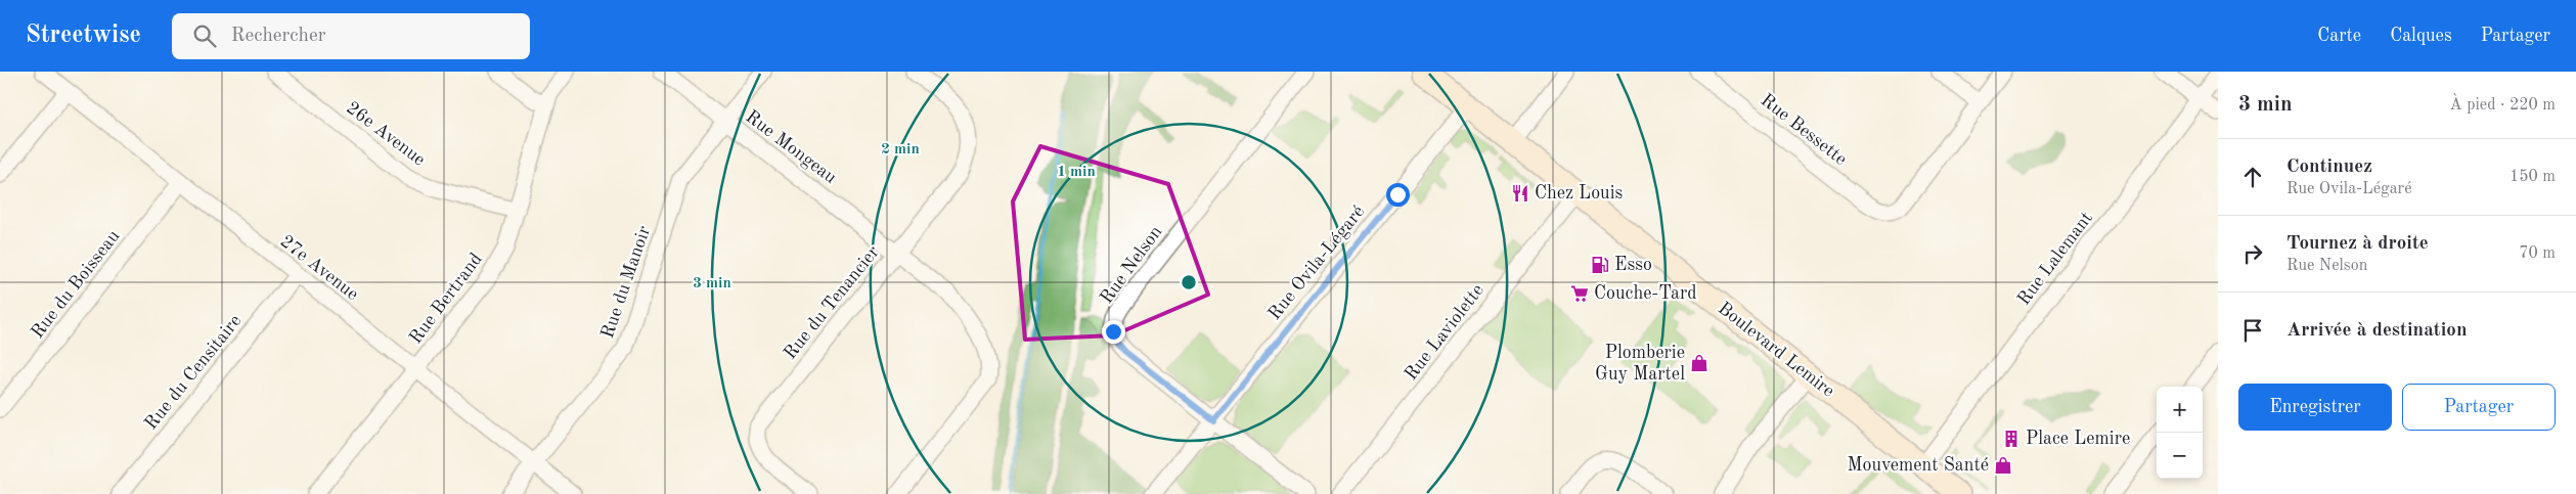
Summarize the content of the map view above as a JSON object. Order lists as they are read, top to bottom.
{
  "streets": {
    "main road": ["Boulevard Lemire"],
    "street": [
      "Rue Bessette",
      "26e Avenue",
      "Rue Mongeau",
      "Rue Lalemant",
      "Rue Ovila-Légaré",
      "Rue Nelson",
      "27e Avenue",
      "Rue du Manoir",
      "Rue du Boisseau",
      "Rue Bertrand",
      "Rue du Tenancier",
      "Rue Laviolette",
      "Rue du Censitaire"
    ]
  },
  "crossings": [
    ["26e Avenue", "Rue Bertrand"],
    ["Rue Mongeau", "Rue du Manoir"],
    ["Rue Mongeau", "Rue du Tenancier"],
    ["Rue Lalemant", "Boulevard Lemire"],
    ["Rue Ovila-Légaré", "Rue Nelson"],
    ["Rue Ovila-Légaré", "Boulevard Lemire"],
    ["27e Avenue", "Rue du Manoir"],
    ["27e Avenue", "Rue du Boisseau"],
    ["27e Avenue", "Rue Bertrand"],
    ["27e Avenue", "Rue du Censitaire"],
    ["Rue Laviolette", "Boulevard Lemire"]
  ],
  "places": {
    "restaurant": ["Chez Louis"],
    "fuel station": ["Esso"],
    "supermarket": ["Couche-Tard"],
    "shop": ["Plomberie Guy Martel", "Mouvement Santé"],
    "building": ["Place Lemire"]
  },
  "page": {
    "header": "Streetwise",
    "search": "Rechercher",
    "nav": ["Carte", "Calques", "Partager"],
    "heading": ["3 min", "À pied · 220 m"],
    "list": [
      ["Continuez", "Rue Ovila-Légaré", "150 m"],
      ["Tournez à droite", "Rue Nelson", "70 m"],
      "Arrivée à destination"
    ],
    "buttons": ["Enregistrer", "Partager"],
    "map_buttons": ["+", "−"]
  },
  "rings": ["2 min", "1 min", "3 min"]
}
